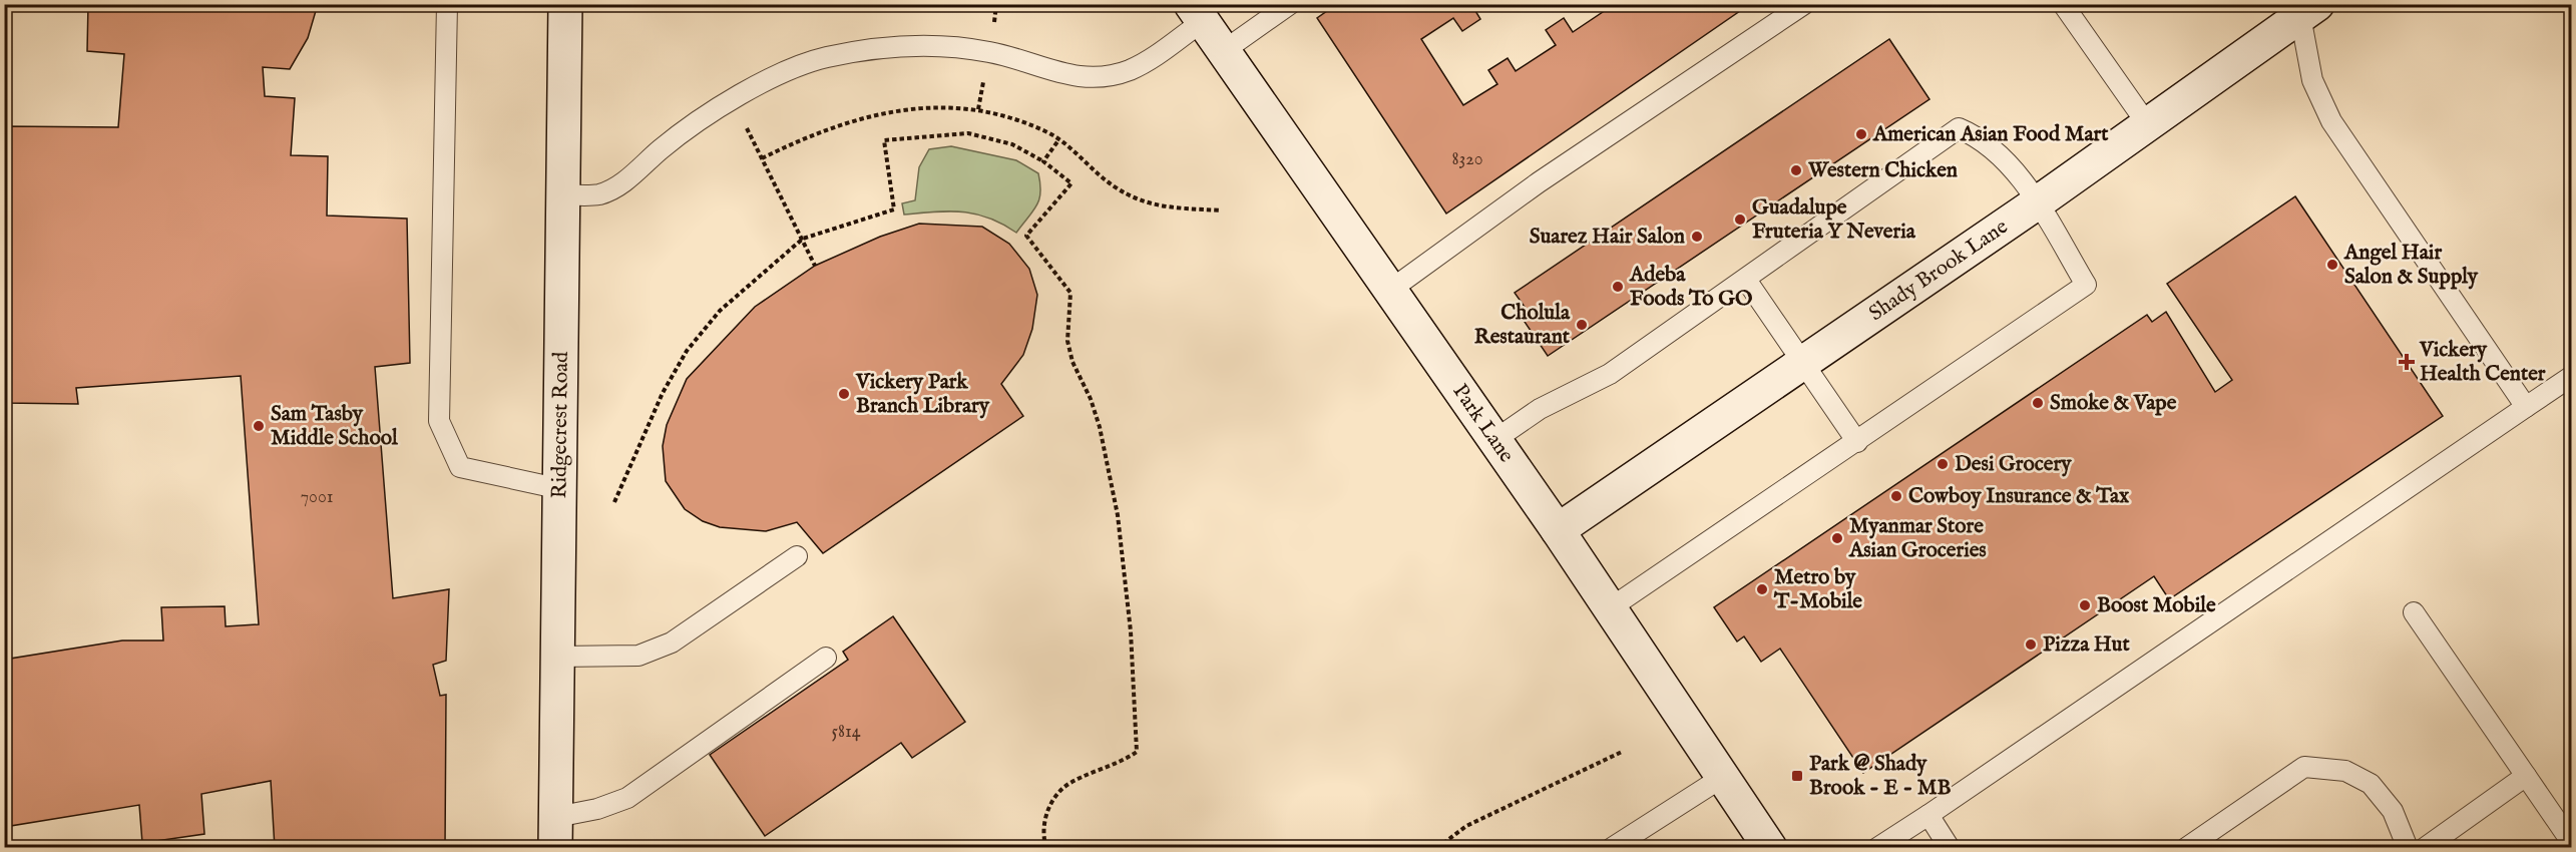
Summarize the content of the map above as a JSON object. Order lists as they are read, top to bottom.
{
  "streets": {
    "street": ["Shady Brook Lane", "Park Lane", "Ridgecrest Road"]
  },
  "crossings": [
    ["Shady Brook Lane", "Park Lane"]
  ],
  "places": {
    "other": [
      "American Asian Food Mart",
      "Western Chicken",
      "Guadalupe Fruteria Y Neveria",
      "Suarez Hair Salon",
      "Angel Hair Salon & Supply",
      "Adeba Foods To GO",
      "Cholula Restaurant",
      "Vickery Park Branch Library",
      "Smoke & Vape",
      "Sam Tasby Middle School",
      "Desi Grocery",
      "Cowboy Insurance & Tax",
      "Myanmar Store Asian Groceries",
      "Metro by T-Mobile",
      "Boost Mobile",
      "Pizza Hut"
    ],
    "health": ["Vickery Health Center"],
    "transit": ["Park @ Shady Brook - E - MB"]
  },
  "house_numbers": ["8320", "7001", "5814"]
}
